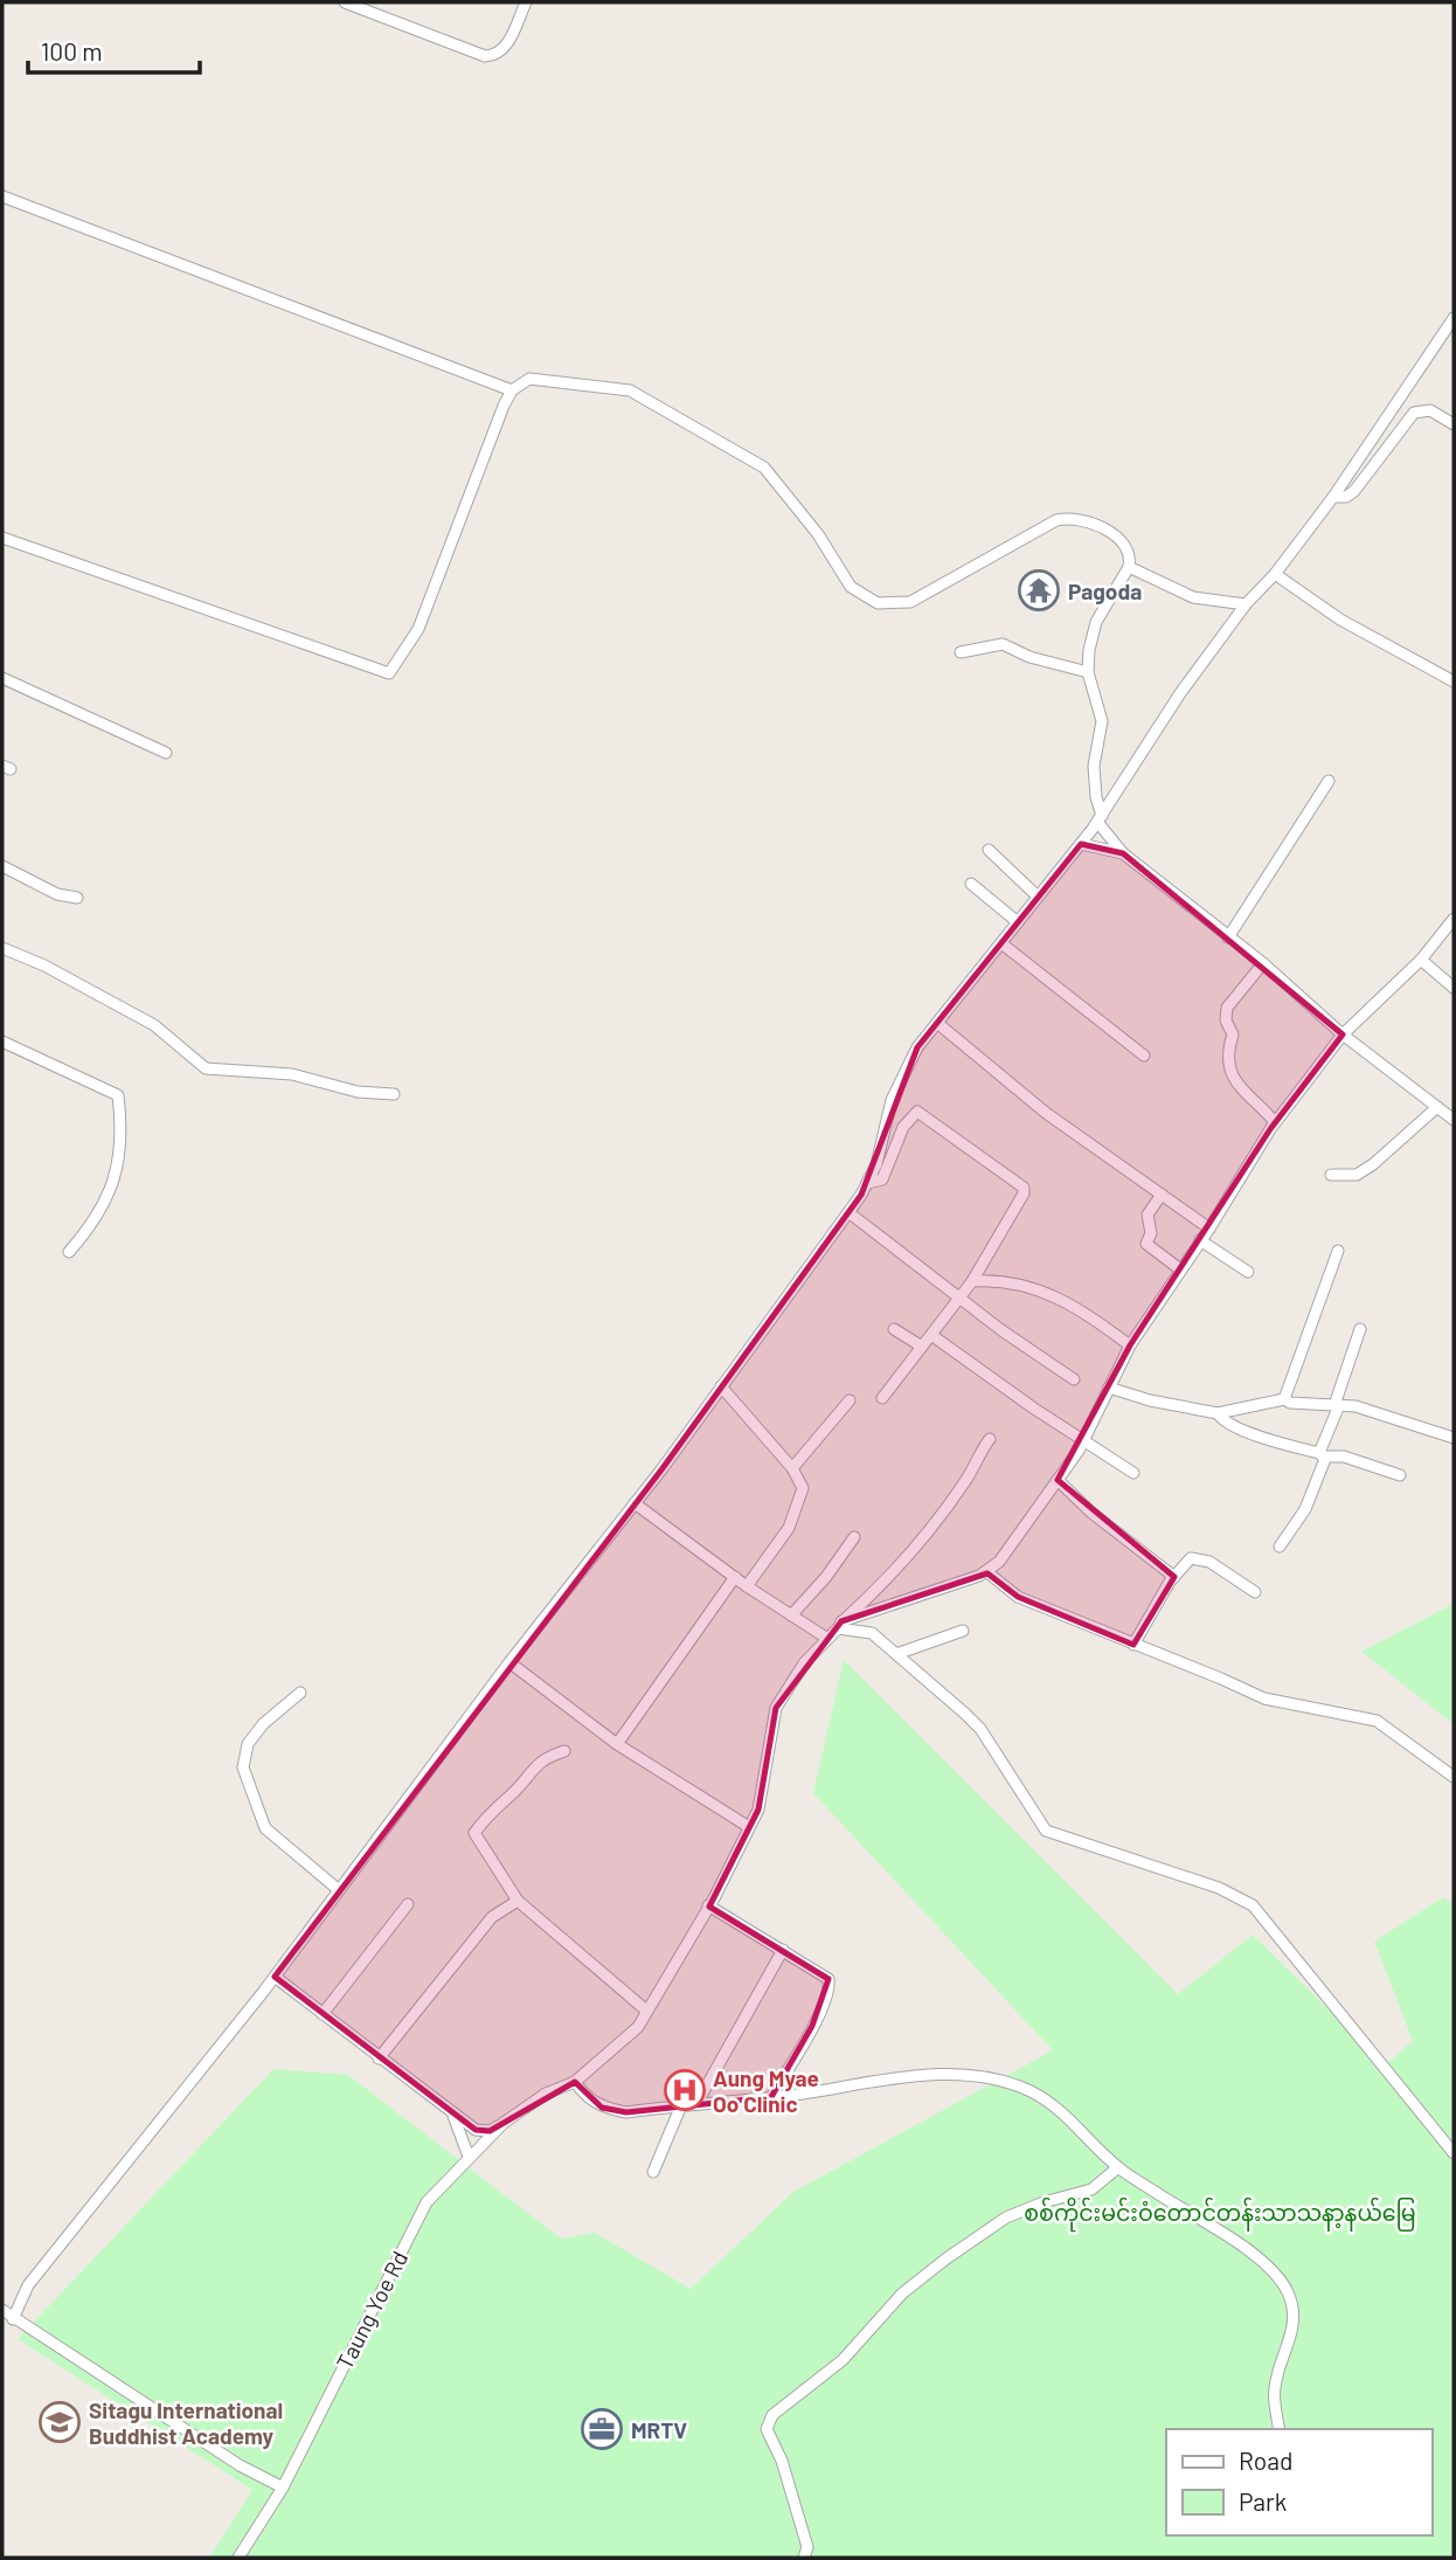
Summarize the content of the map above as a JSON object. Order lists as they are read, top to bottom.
{
  "streets": {
    "street": ["Taung Yoe Rd"]
  },
  "parks": ["စစ်ကိုင်းမင်းဝံတောင်တန်းသာသနာ့နယ်မြေ"],
  "places": {
    "temple": ["Pagoda"],
    "hospital": ["Aung Myae Oo Clinic"],
    "school or university": ["Sitagu International Buddhist Academy"],
    "office": ["MRTV"]
  },
  "legend": ["Road", "Park"],
  "scale_bar": "100 m"
}
